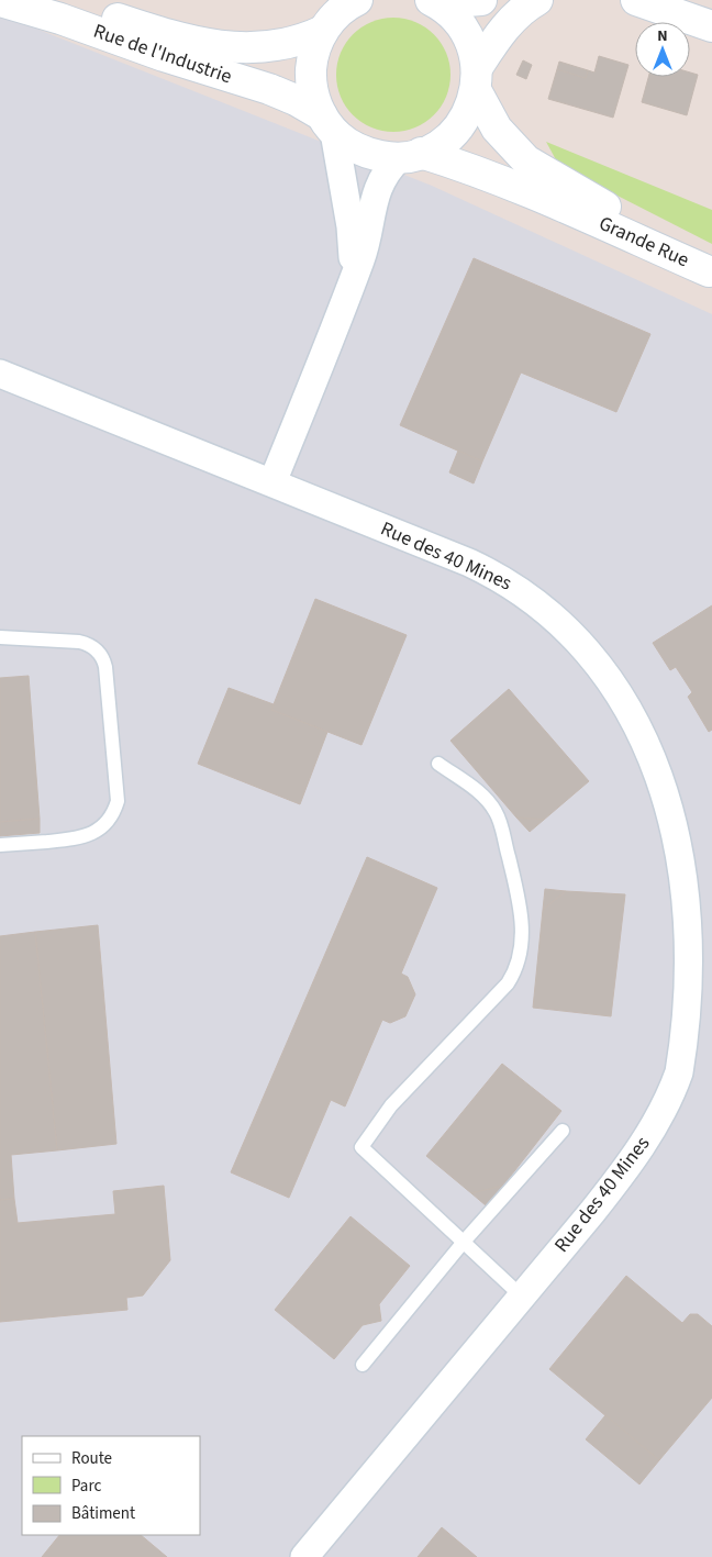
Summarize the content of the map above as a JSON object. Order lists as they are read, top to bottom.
{
  "streets": {
    "street": ["Rue de l'Industrie", "Grande Rue", "Rue des 40 Mines"]
  },
  "crossings": [
    ["Rue de l'Industrie", "Grande Rue"]
  ],
  "legend": ["Route", "Parc", "Bâtiment"],
  "north": "top"
}
